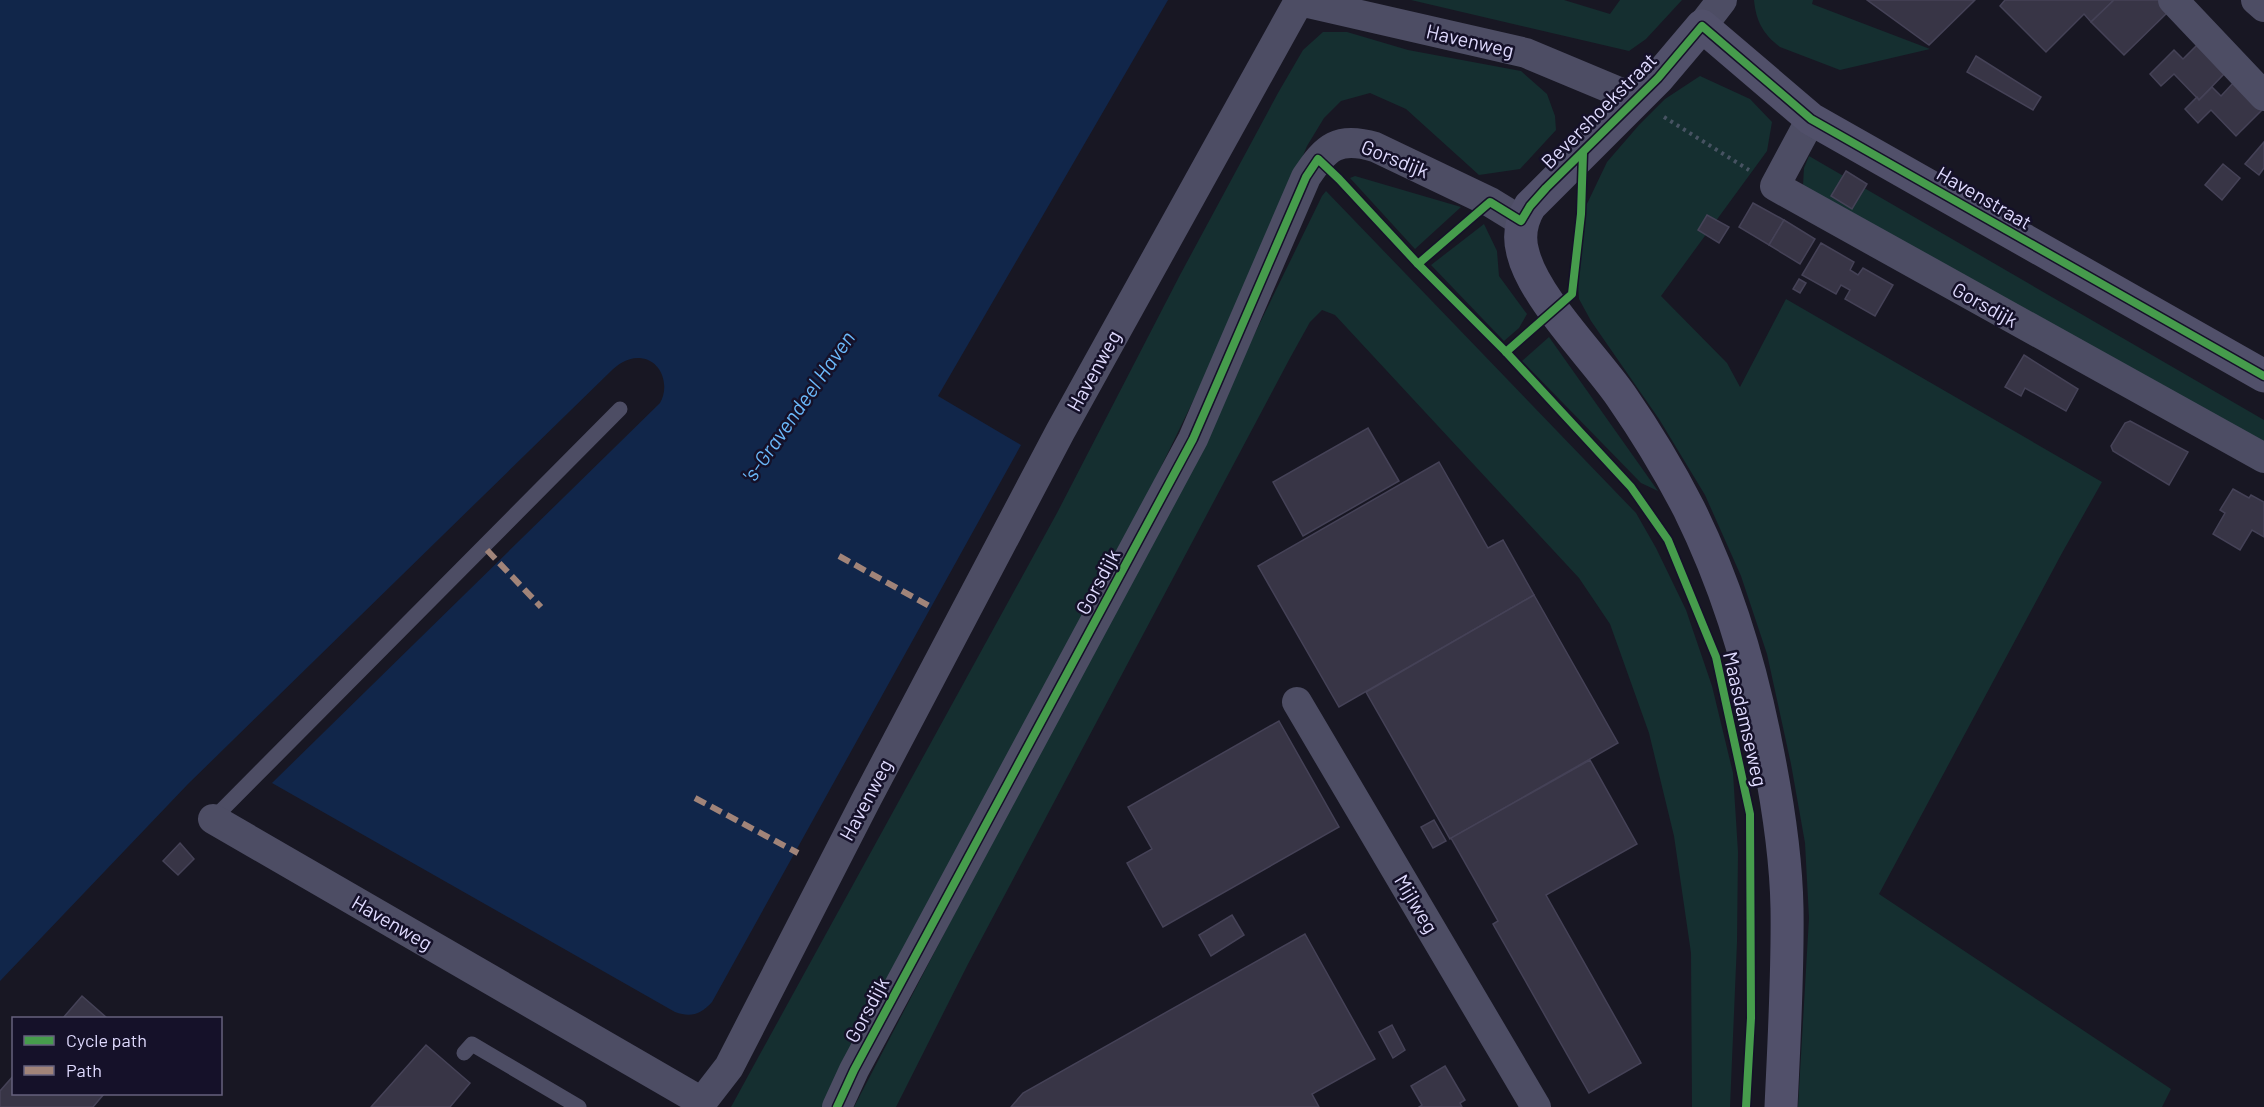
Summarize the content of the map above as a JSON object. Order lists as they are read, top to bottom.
{
  "streets": {
    "street": [
      "Havenweg",
      "Bevershoekstraat",
      "Gorsdijk",
      "Havenstraat",
      "Maasdamseweg",
      "Mijlweg"
    ]
  },
  "crossings": [
    ["Havenweg", "Bevershoekstraat"],
    ["Bevershoekstraat", "Gorsdijk"],
    ["Bevershoekstraat", "Havenstraat"],
    ["Bevershoekstraat", "Maasdamseweg"],
    ["Gorsdijk", "Maasdamseweg"]
  ],
  "water": ["'s-Gravendeel Haven"],
  "legend": ["Cycle path", "Path"]
}
